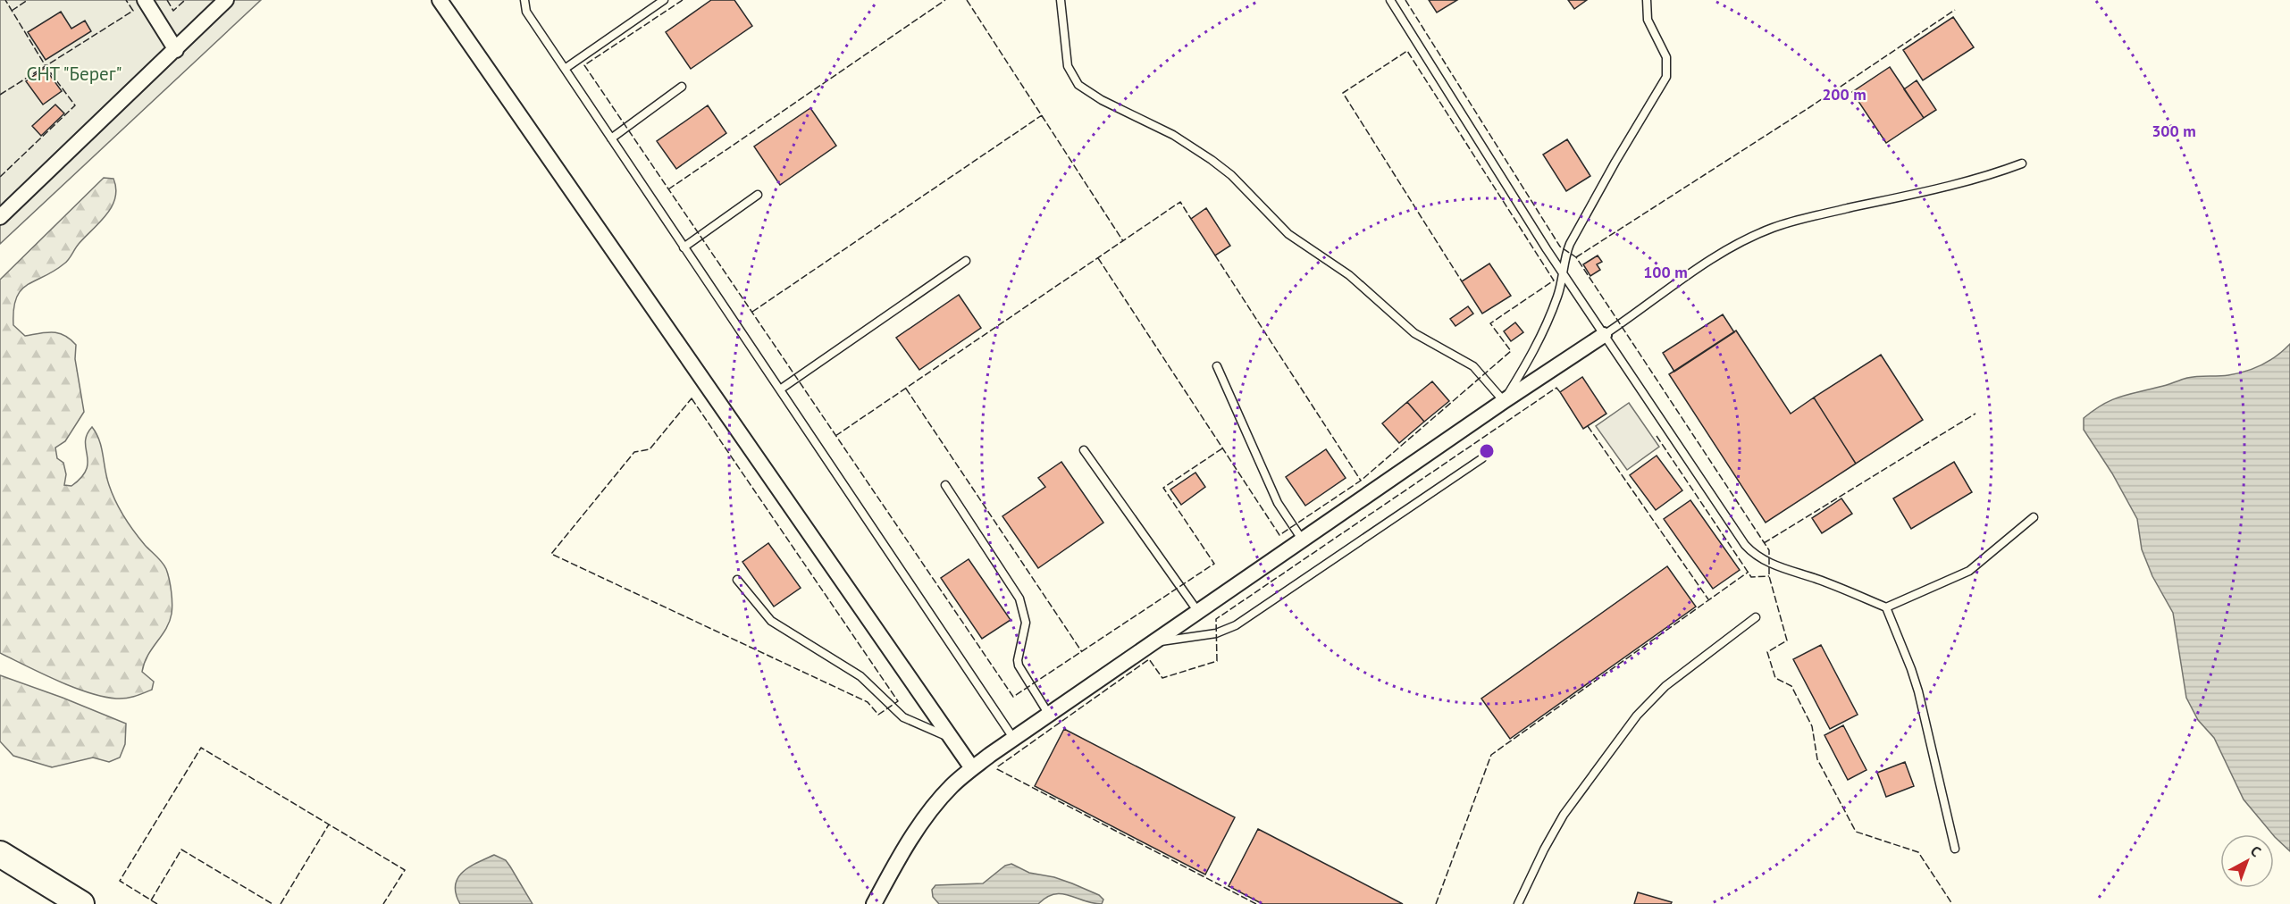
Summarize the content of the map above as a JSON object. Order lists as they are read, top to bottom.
{
  "parks": ["СНТ \"Берег\""],
  "north": "top right",
  "rings": ["200 m", "300 m", "100 m"]
}
